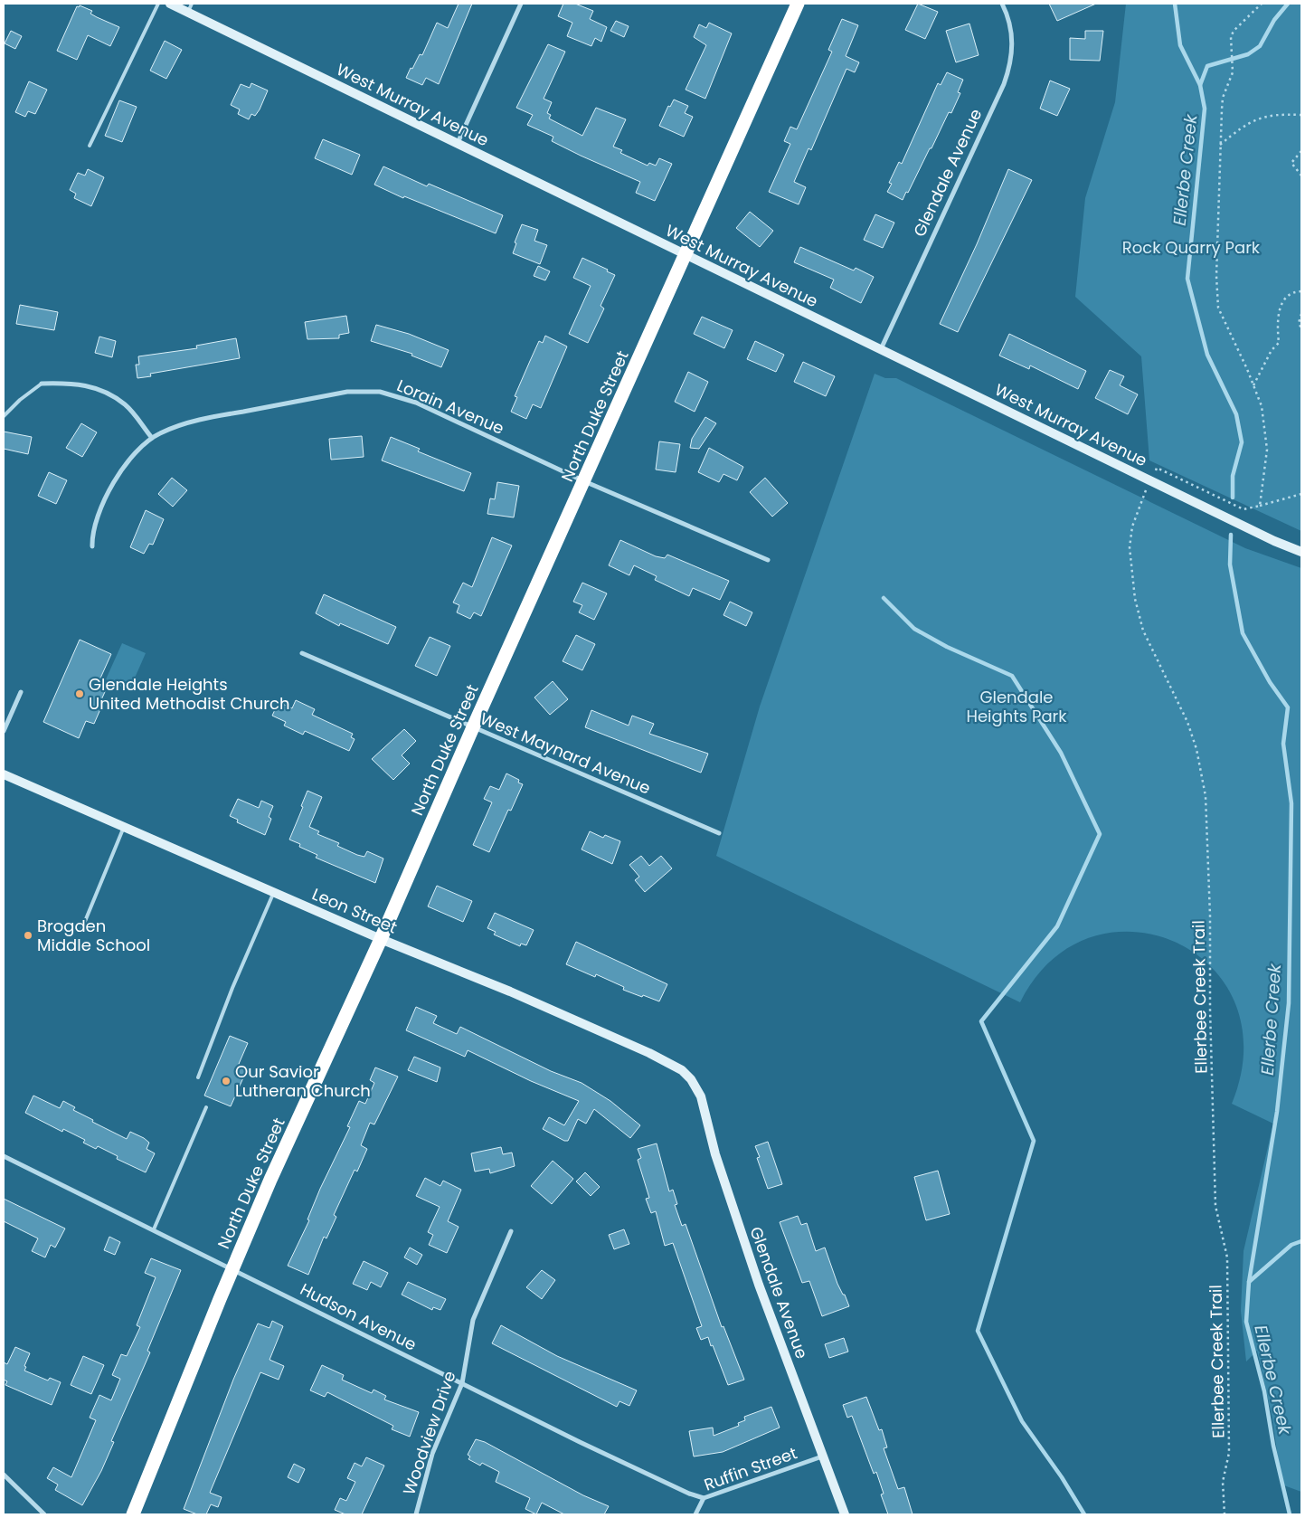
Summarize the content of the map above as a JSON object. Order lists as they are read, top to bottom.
{
  "streets": {
    "highway": ["North Duke Street"],
    "street": [
      "West Murray Avenue",
      "Glendale Avenue",
      "Lorain Avenue",
      "West Maynard Avenue",
      "Leon Street",
      "Hudson Avenue",
      "Woodview Drive",
      "Ruffin Street"
    ],
    "path": ["Ellerbee Creek Trail"]
  },
  "crossings": [
    ["West Murray Avenue", "Glendale Avenue"],
    ["West Murray Avenue", "North Duke Street"],
    ["Glendale Avenue", "Leon Street"],
    ["Glendale Avenue", "Ruffin Street"],
    ["Lorain Avenue", "North Duke Street"],
    ["North Duke Street", "West Maynard Avenue"],
    ["North Duke Street", "Leon Street"],
    ["North Duke Street", "Hudson Avenue"],
    ["Hudson Avenue", "Woodview Drive"],
    ["Hudson Avenue", "Ruffin Street"]
  ],
  "water": ["Ellerbe Creek"],
  "parks": ["Rock Quarry Park", "Glendale Heights Park"],
  "places": ["Glendale Heights United Methodist Church", "Brogden Middle School", "Our Savior Lutheran Church"]
}
